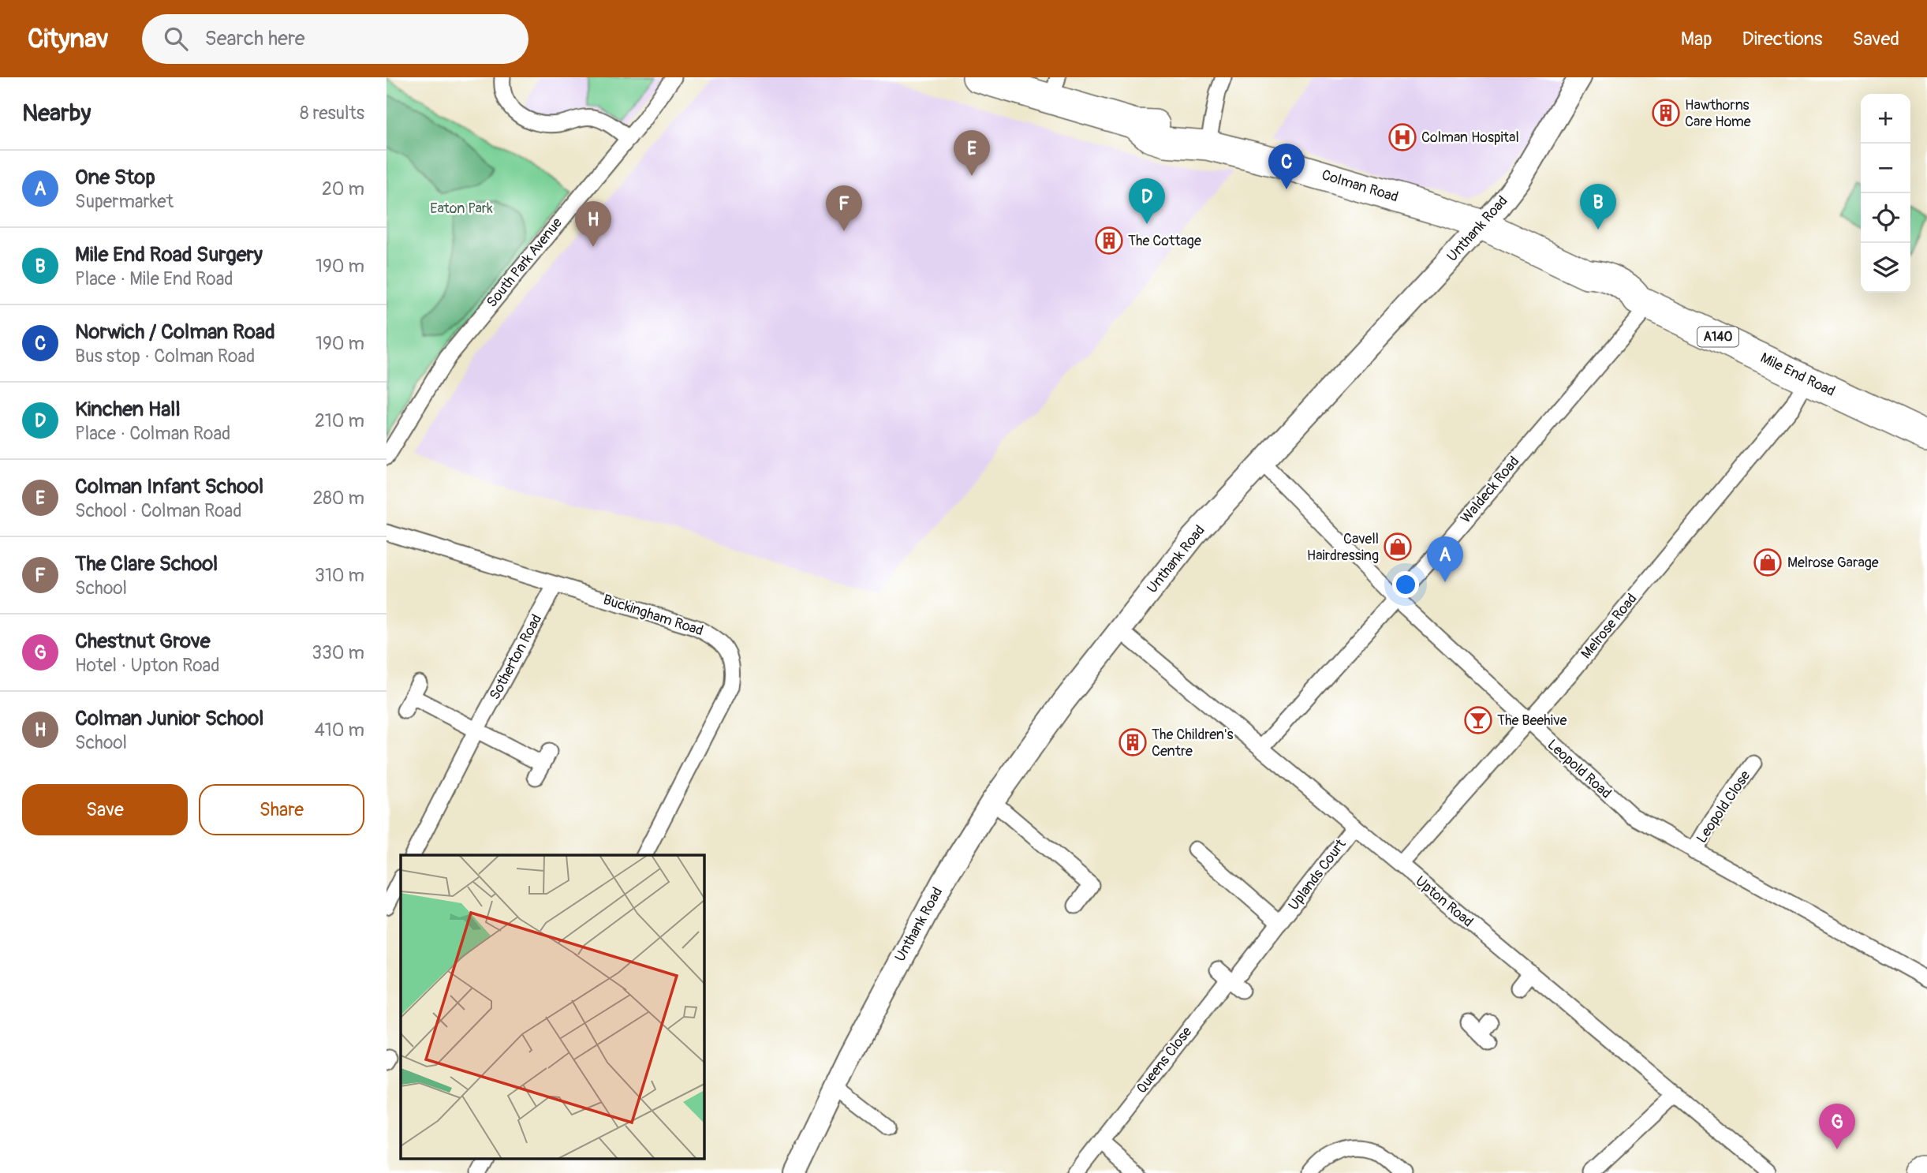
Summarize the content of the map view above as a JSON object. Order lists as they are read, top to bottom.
{
  "streets": {
    "highway": ["Colman Road", "A140", "Mile End Road"],
    "street": [
      "Unthank Road",
      "South Park Avenue",
      "Waldeck Road",
      "Buckingham Road",
      "Melrose Road",
      "Sotherton Road",
      "Leopold Road",
      "Leopold Close",
      "Uplands Court",
      "Upton Road",
      "Queens Close"
    ]
  },
  "crossings": [
    ["Colman Road", "Unthank Road"],
    ["Colman Road", "Mile End Road"],
    ["Unthank Road", "Mile End Road"],
    ["Unthank Road", "Leopold Road"],
    ["Unthank Road", "Upton Road"],
    ["Mile End Road", "Waldeck Road"],
    ["Mile End Road", "Melrose Road"],
    ["Waldeck Road", "Leopold Road"],
    ["Waldeck Road", "Upton Road"],
    ["Buckingham Road", "Sotherton Road"],
    ["Melrose Road", "Leopold Road"],
    ["Melrose Road", "Upton Road"],
    ["Leopold Road", "Leopold Close"],
    ["Uplands Court", "Upton Road"],
    ["Uplands Court", "Queens Close"]
  ],
  "parks": ["Eaton Park"],
  "places": {
    "building": ["Hawthorns Care Home", "The Cottage", "The Children's Centre"],
    "hospital": ["Colman Hospital"],
    "shop": ["Cavell Hairdressing", "Melrose Garage"],
    "bar": ["The Beehive"]
  },
  "page": {
    "header": "Citynav",
    "search": "Search here",
    "nav": ["Map", "Directions", "Saved"],
    "heading": ["Nearby", "8 results"],
    "map_buttons": ["+", "−"],
    "pins": [
      "E",
      "C",
      "D",
      "B",
      "F",
      "H",
      "A",
      "G"
    ],
    "list": [
      {
        "mark": "A",
        "name": "One Stop",
        "note": "Supermarket",
        "value": "20 m"
      },
      {
        "mark": "B",
        "name": "Mile End Road Surgery",
        "note": "Place · Mile End Road",
        "value": "190 m"
      },
      {
        "mark": "C",
        "name": "Norwich / Colman Road",
        "note": "Bus stop · Colman Road",
        "value": "190 m"
      },
      {
        "mark": "D",
        "name": "Kinchen Hall",
        "note": "Place · Colman Road",
        "value": "210 m"
      },
      {
        "mark": "E",
        "name": "Colman Infant School",
        "note": "School · Colman Road",
        "value": "280 m"
      },
      {
        "mark": "F",
        "name": "The Clare School",
        "note": "School",
        "value": "310 m"
      },
      {
        "mark": "G",
        "name": "Chestnut Grove",
        "note": "Hotel · Upton Road",
        "value": "330 m"
      },
      {
        "mark": "H",
        "name": "Colman Junior School",
        "note": "School",
        "value": "410 m"
      }
    ],
    "buttons": ["Save", "Share"]
  }
}
